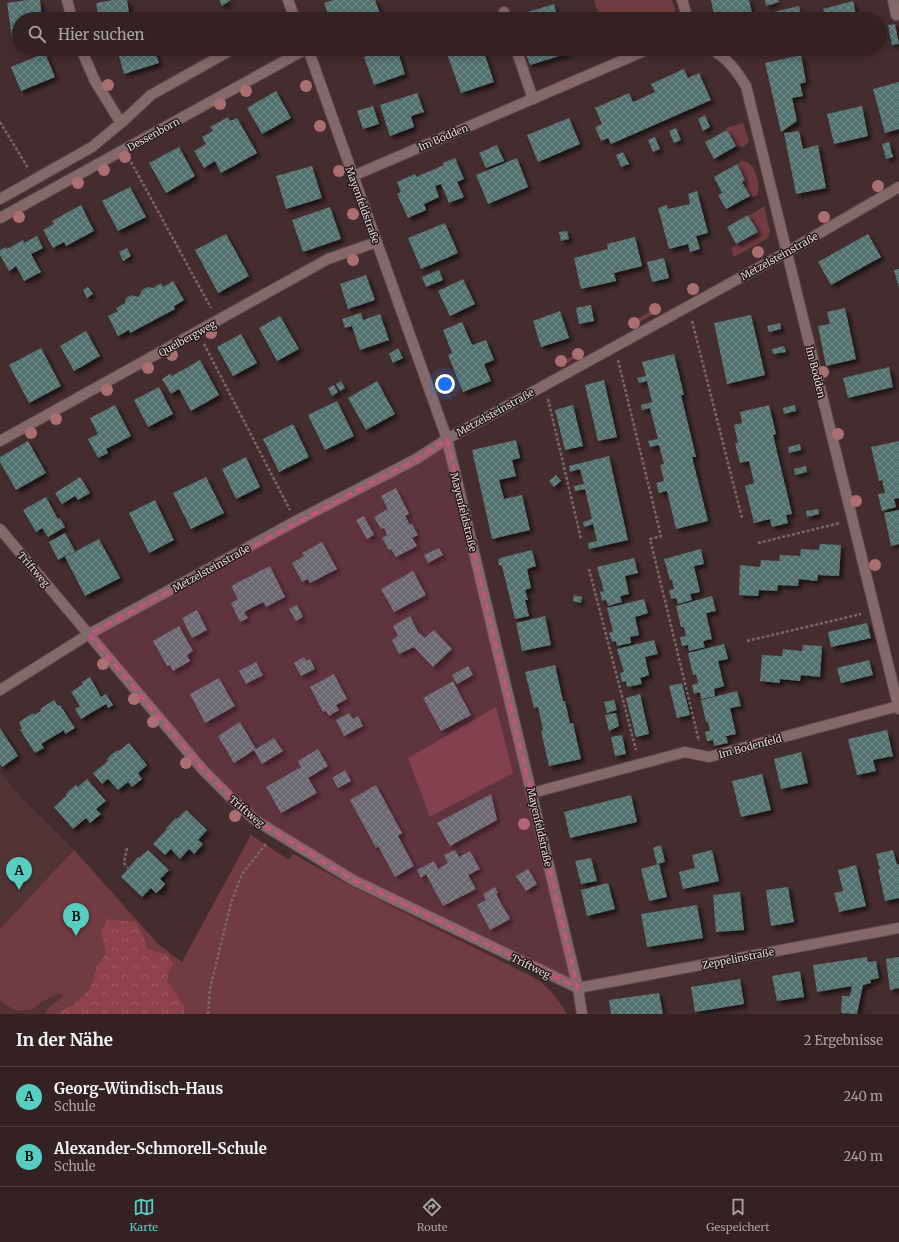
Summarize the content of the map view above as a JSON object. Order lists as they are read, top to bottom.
{
  "streets": {
    "street": [
      "Dessenborn",
      "Im Bodden",
      "Mayenfeldstraße",
      "Metzelsteinstraße",
      "Quelbergweg",
      "Triftweg",
      "Im Bodenfeld",
      "Zeppelinstraße"
    ]
  },
  "crossings": [
    ["Im Bodden", "Mayenfeldstraße"],
    ["Im Bodden", "Metzelsteinstraße"],
    ["Im Bodden", "Im Bodenfeld"],
    ["Mayenfeldstraße", "Metzelsteinstraße"],
    ["Mayenfeldstraße", "Quelbergweg"],
    ["Mayenfeldstraße", "Triftweg"],
    ["Mayenfeldstraße", "Im Bodenfeld"],
    ["Mayenfeldstraße", "Zeppelinstraße"],
    ["Metzelsteinstraße", "Triftweg"],
    ["Triftweg", "Zeppelinstraße"]
  ],
  "page": {
    "search": "Hier suchen",
    "pins": ["A", "B"],
    "heading": ["In der Nähe", "2 Ergebnisse"],
    "list": [
      {
        "mark": "A",
        "name": "Georg-Wündisch-Haus",
        "note": "Schule",
        "value": "240 m"
      },
      {
        "mark": "B",
        "name": "Alexander-Schmorell-Schule",
        "note": "Schule",
        "value": "240 m"
      }
    ],
    "nav": ["Karte", "Route", "Gespeichert"]
  }
}
